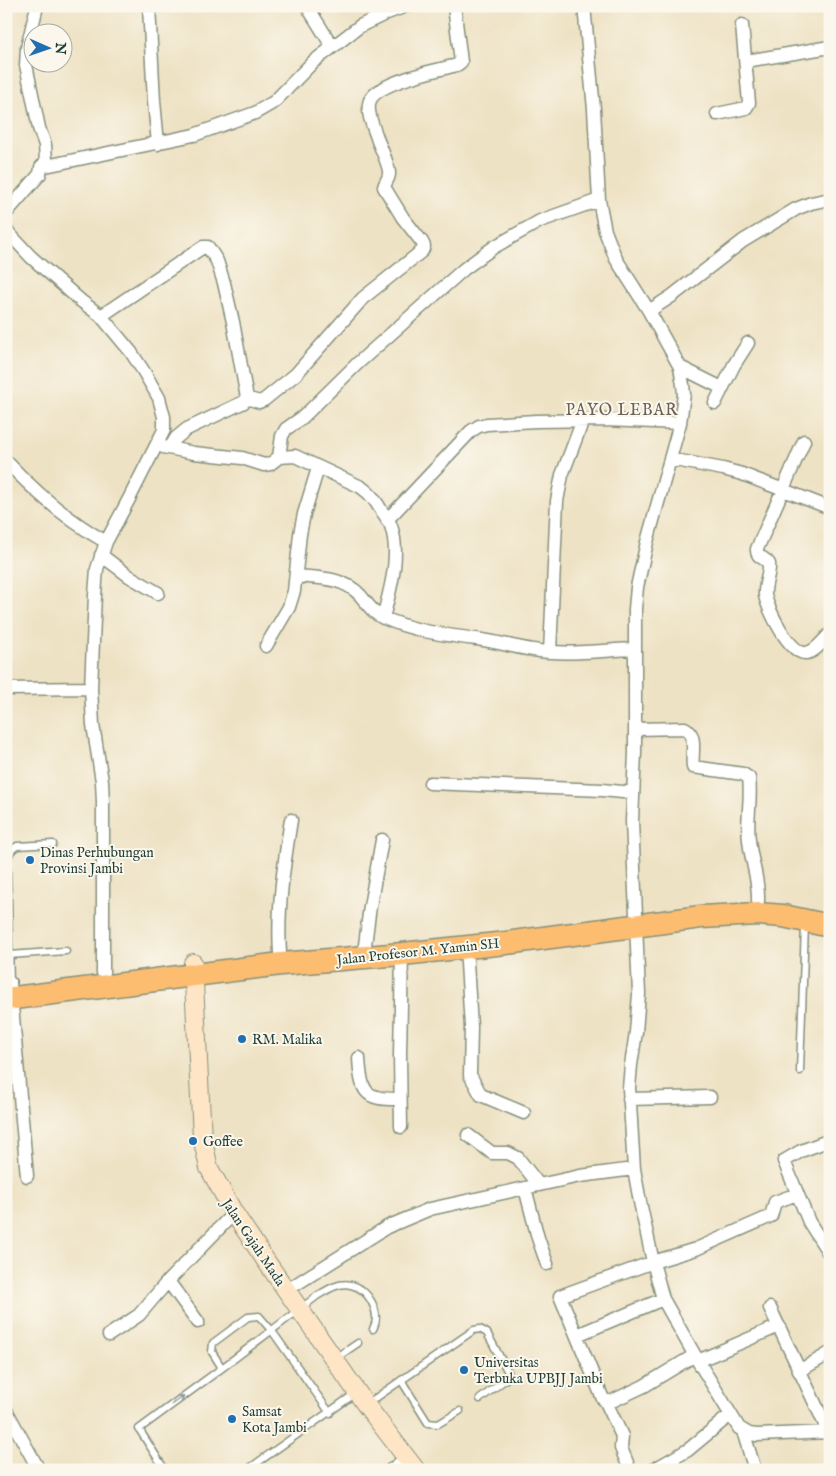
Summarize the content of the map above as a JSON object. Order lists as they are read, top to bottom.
{
  "streets": {
    "highway": ["Jalan Profesor M. Yamin SH"],
    "main road": ["Jalan Gajah Mada"]
  },
  "crossings": [
    ["Jalan Profesor M. Yamin SH", "Jalan Gajah Mada"]
  ],
  "districts": ["PAYO LEBAR"],
  "places": [
    "Dinas Perhubungan Provinsi Jambi",
    "RM. Malika",
    "Goffee",
    "Universitas Terbuka UPBJJ Jambi",
    "Samsat Kota Jambi"
  ],
  "north": "right"
}
